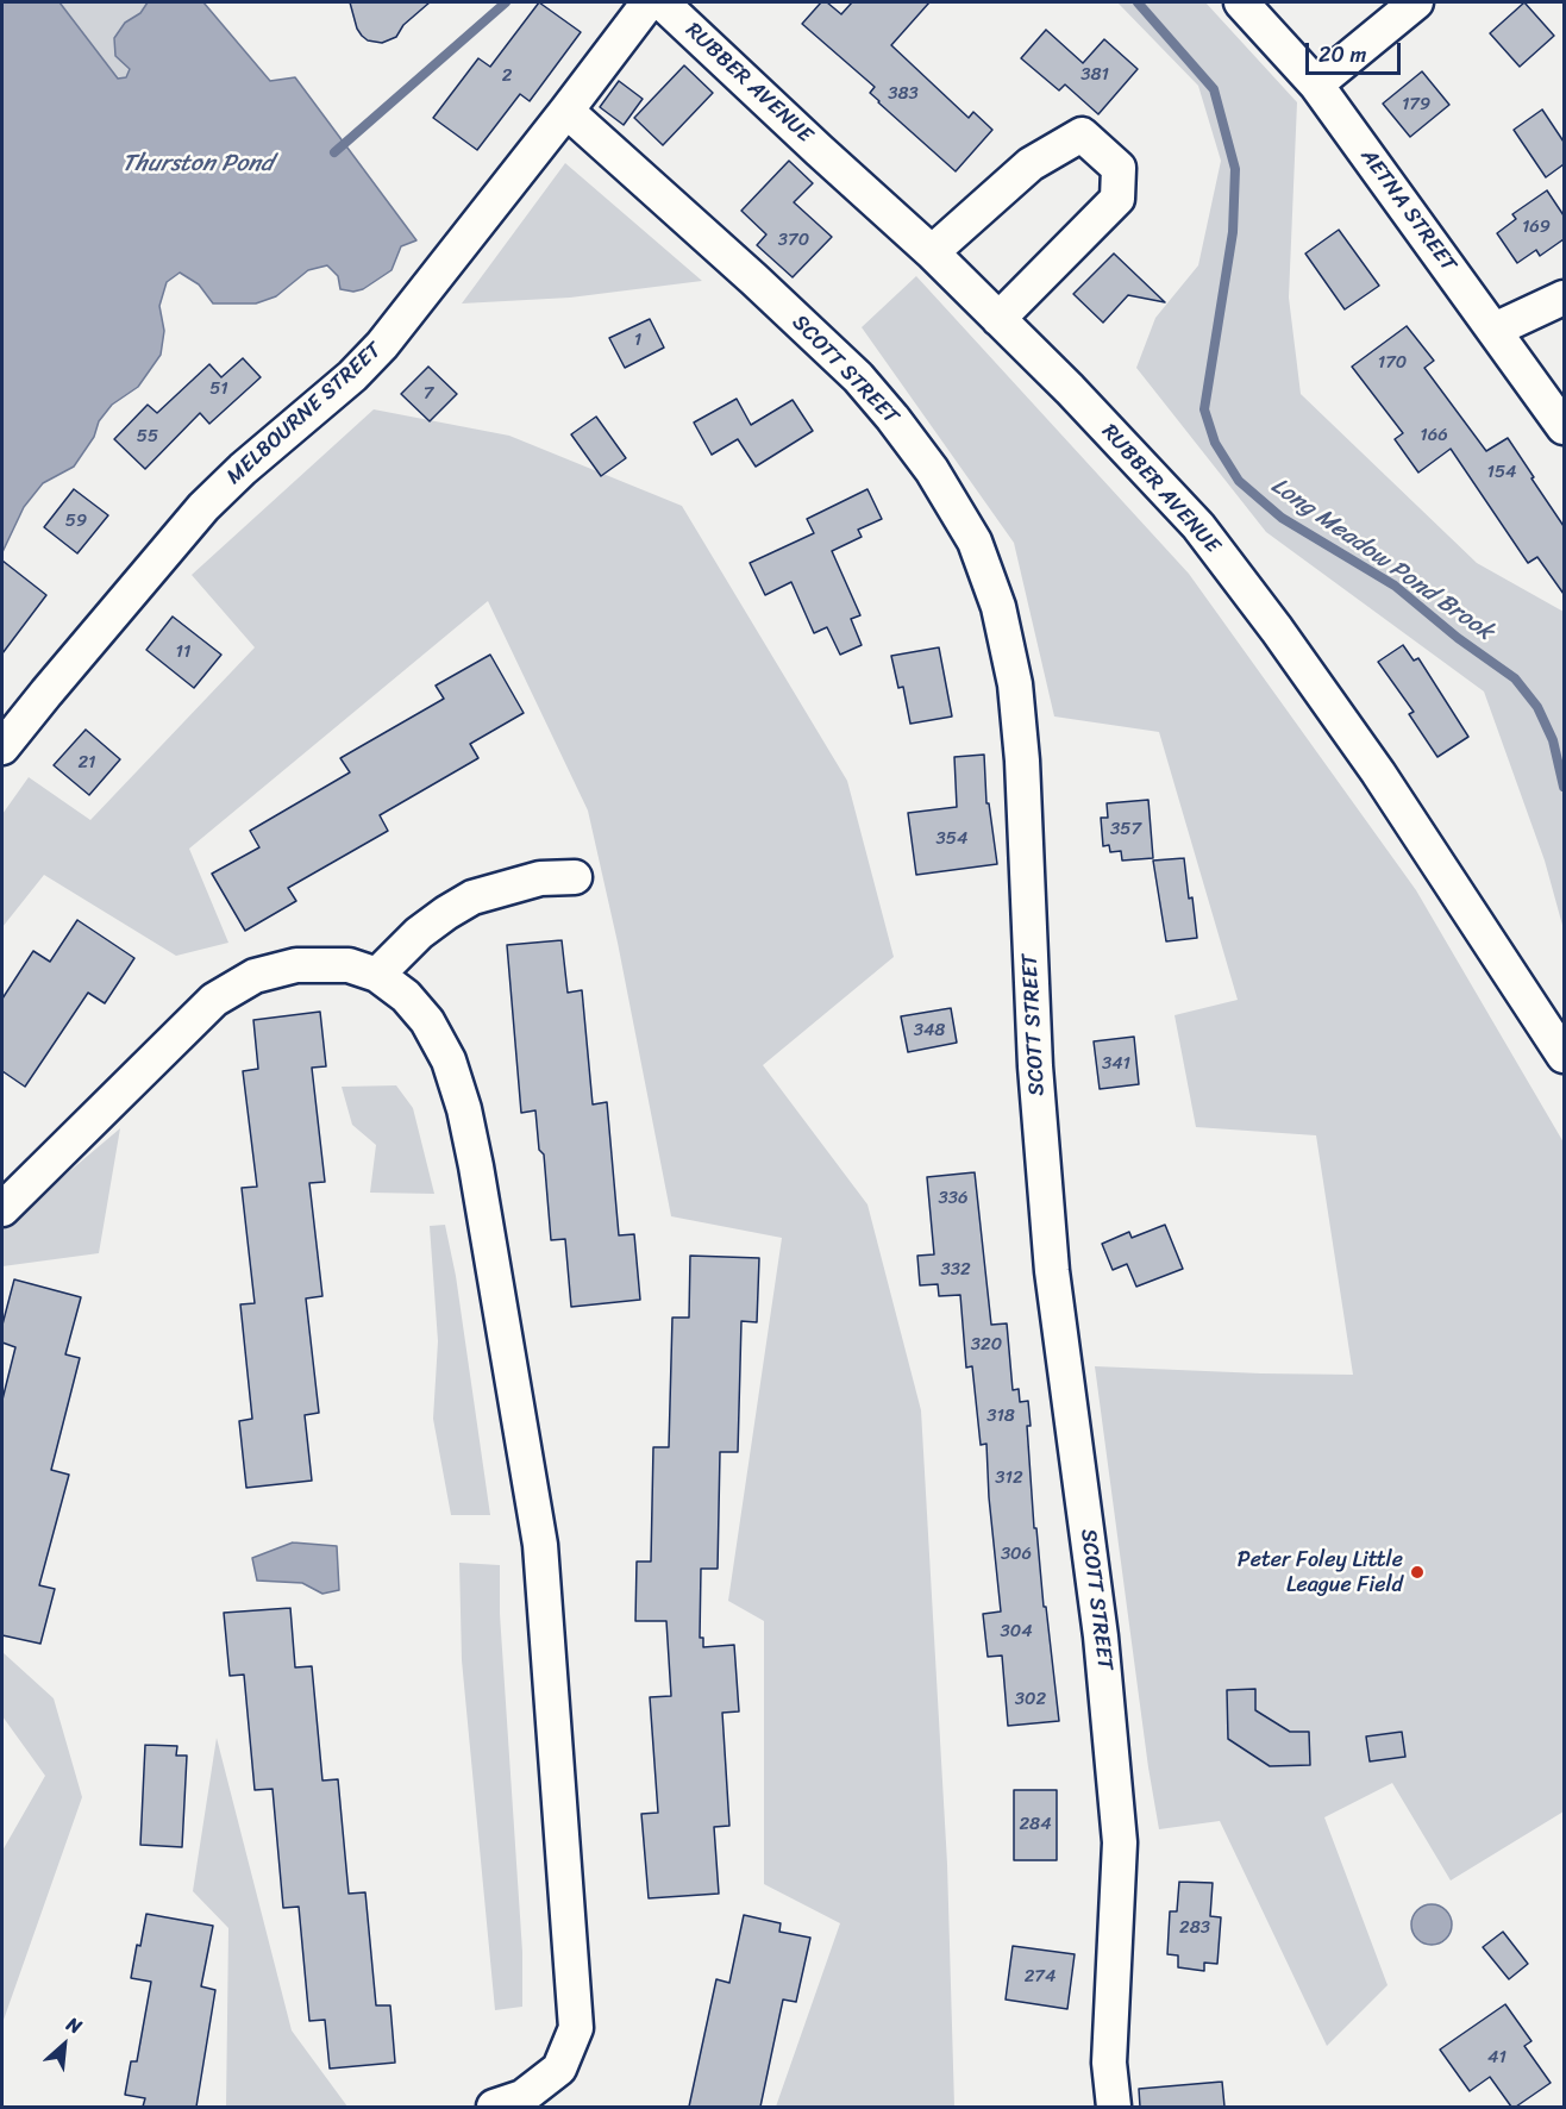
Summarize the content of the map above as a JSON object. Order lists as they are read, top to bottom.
{
  "streets": {
    "street": [
      "RUBBER AVENUE",
      "AETNA STREET",
      "SCOTT STREET",
      "MELBOURNE STREET"
    ]
  },
  "crossings": [
    ["SCOTT STREET", "MELBOURNE STREET"]
  ],
  "water": ["Thurston Pond", "Long Meadow Pond Brook"],
  "places": ["Peter Foley Little League Field"],
  "house_numbers": [
    "381",
    "2",
    "383",
    "179",
    "169",
    "370",
    "1",
    "170",
    "51",
    "7",
    "166",
    "55",
    "154",
    "59",
    "11",
    "21",
    "357",
    "354",
    "348",
    "341",
    "336",
    "332",
    "320",
    "318",
    "312",
    "306",
    "304",
    "302",
    "284",
    "283",
    "274",
    "41"
  ],
  "scale_bar": "20 m",
  "north": "top right"
}
